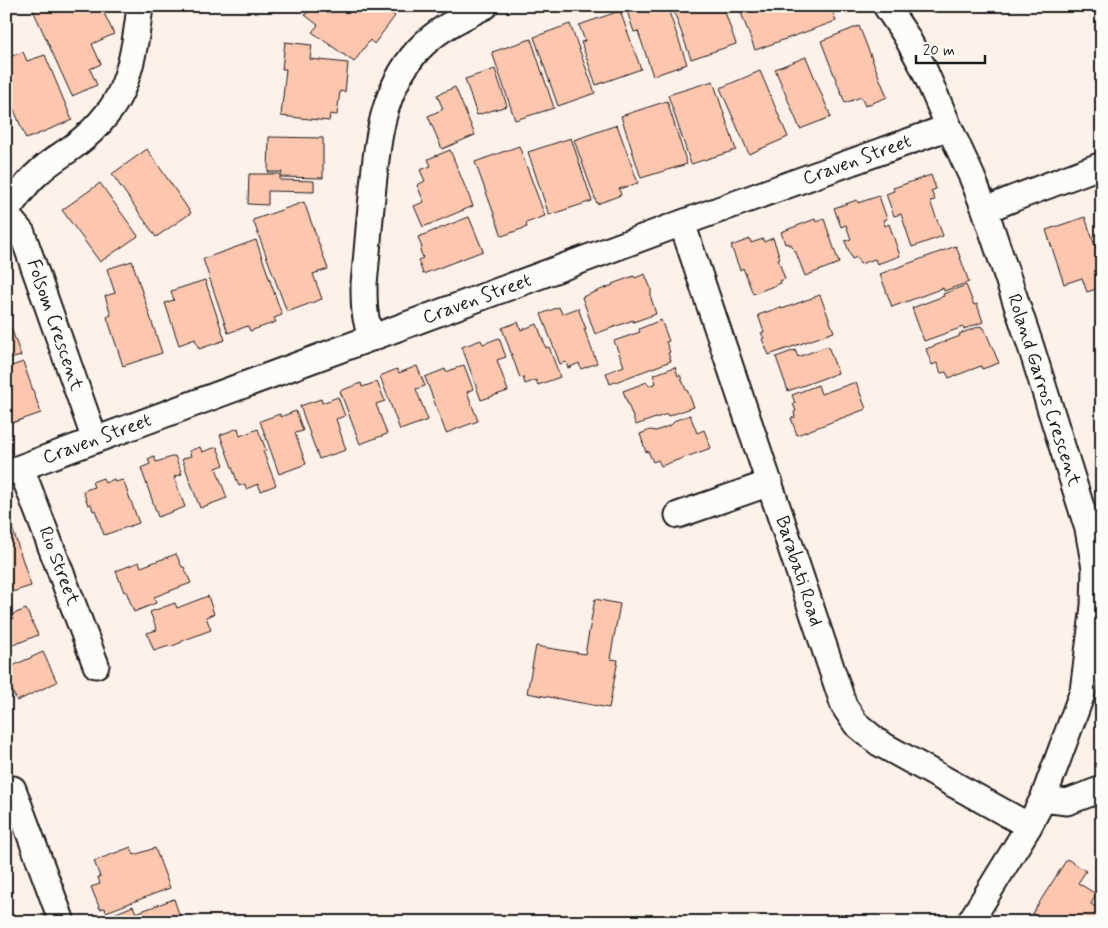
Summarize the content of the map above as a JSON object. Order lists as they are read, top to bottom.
{
  "streets": {
    "street": [
      "Craven Street",
      "Folsom Crescent",
      "Roland Garros Crescent",
      "Rio Street",
      "Barabati Road"
    ]
  },
  "crossings": [
    ["Craven Street", "Folsom Crescent"],
    ["Craven Street", "Roland Garros Crescent"],
    ["Craven Street", "Rio Street"],
    ["Craven Street", "Barabati Road"],
    ["Roland Garros Crescent", "Barabati Road"]
  ],
  "scale_bar": "20 m"
}
